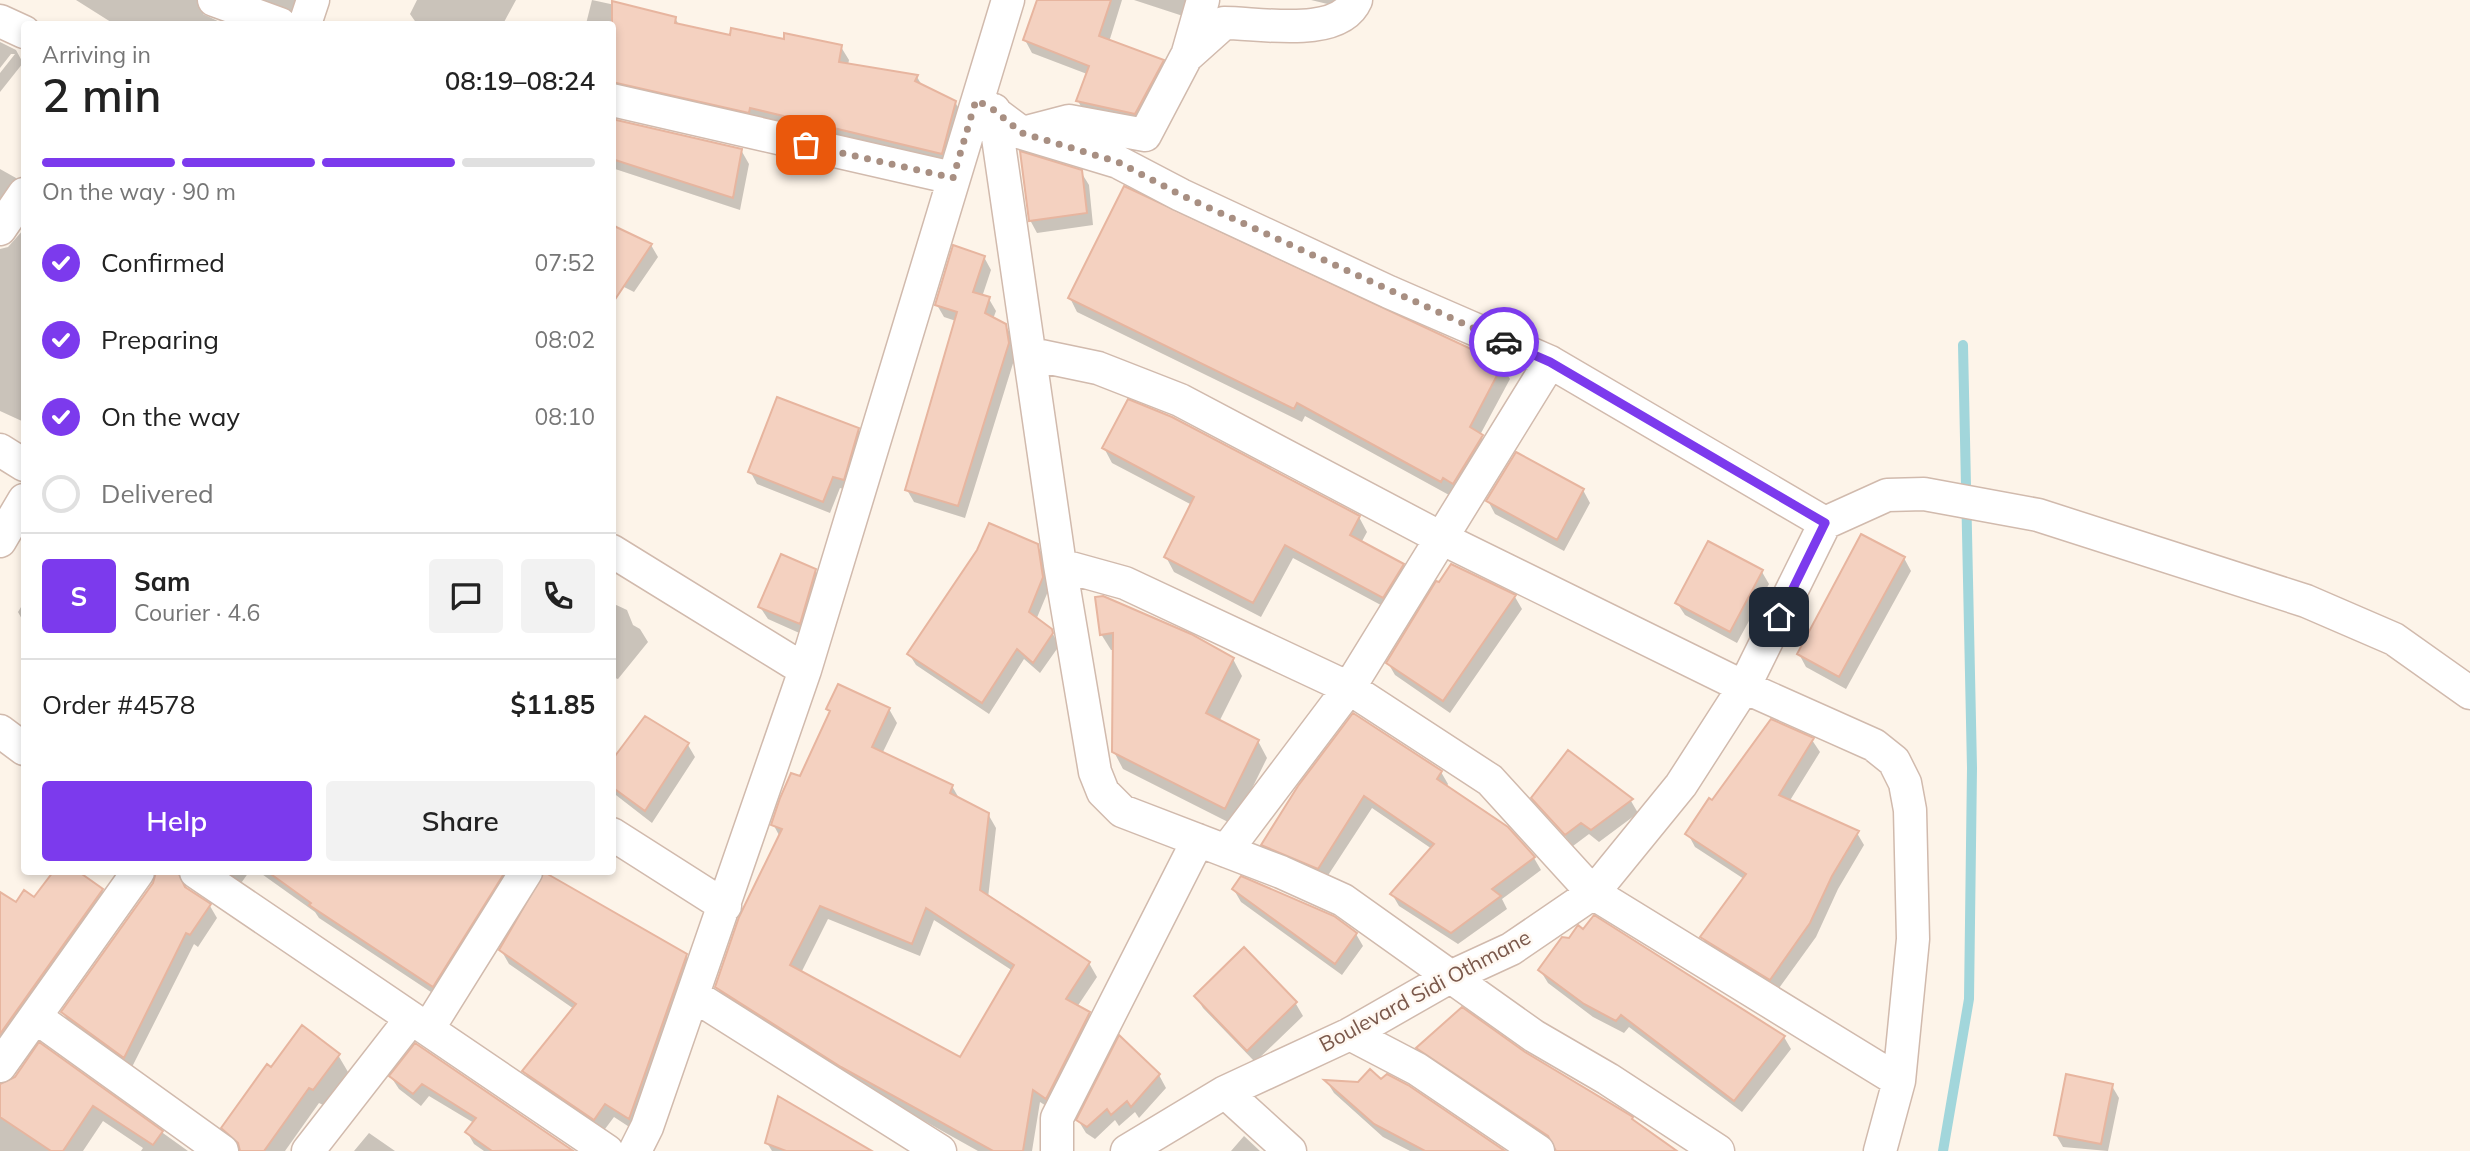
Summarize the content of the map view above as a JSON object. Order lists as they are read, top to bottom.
{
  "streets": {
    "street": ["Boulevard Sidi Othmane"]
  },
  "page": {
    "heading": ["2 min", "Arriving in", "08:19–08:24"],
    "panel": [
      "Sam",
      "Courier · 4.6",
      "Order #4578",
      "$11.85"
    ],
    "bar": "On the way · 90 m",
    "list": [
      ["Confirmed", "07:52"],
      ["Preparing", "08:02"],
      ["On the way", "08:10"],
      "Delivered"
    ],
    "round": "S",
    "buttons": ["Help", "Share"]
  }
}
